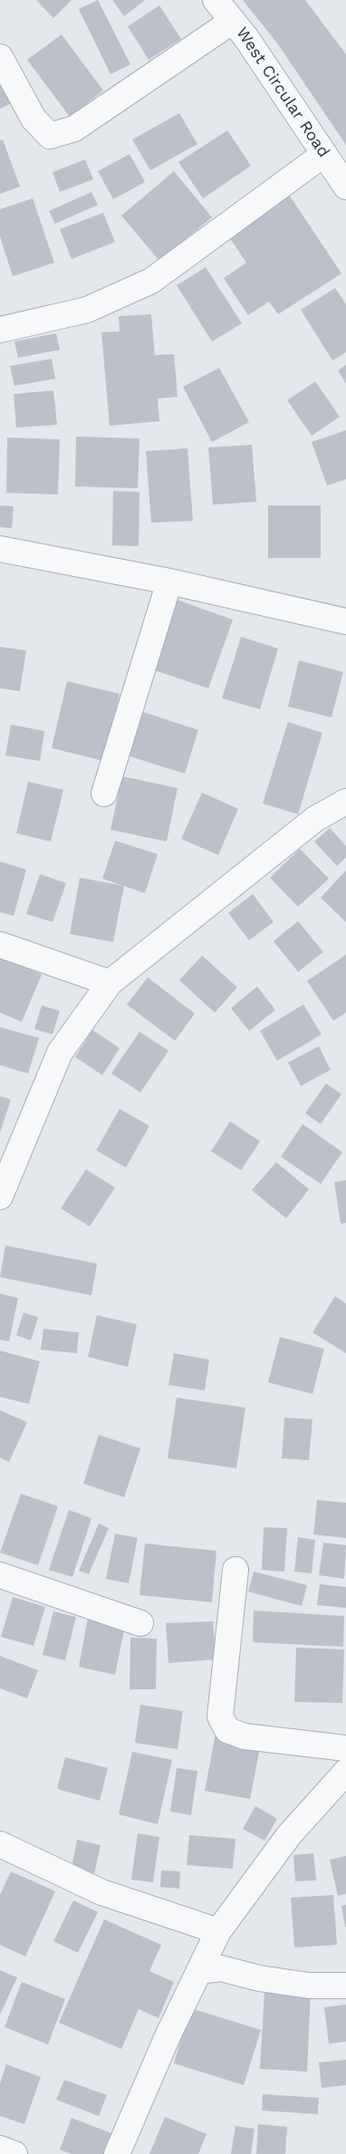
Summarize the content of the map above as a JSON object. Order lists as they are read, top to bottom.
{
  "streets": {
    "street": ["West Circular Road"]
  }
}
